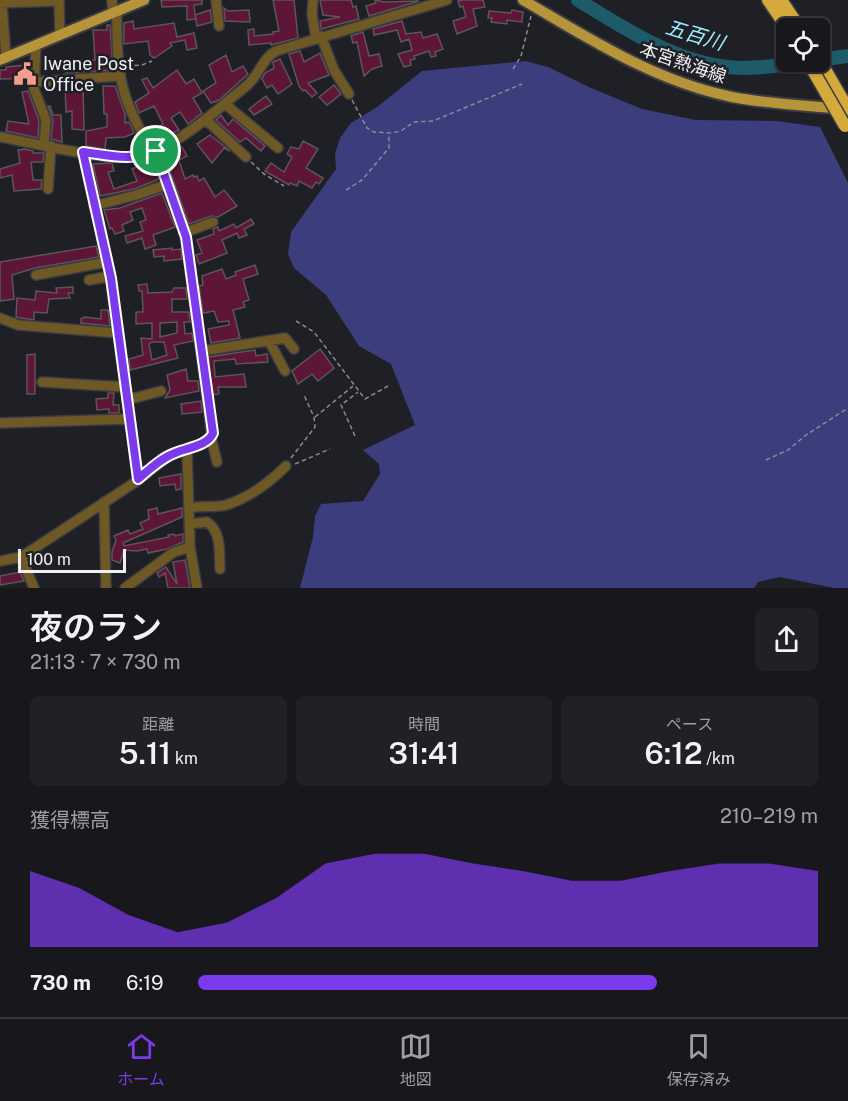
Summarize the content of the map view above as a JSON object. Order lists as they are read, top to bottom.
{
  "streets": {
    "main road": ["本宮熱海線"]
  },
  "water": ["五百川"],
  "places": {
    "public building": ["Iwane Post Office"]
  },
  "scale_bar": "100 m",
  "page": {
    "scale": "100 m",
    "heading": ["夜のラン", "21:13 · 7 × 730 m"],
    "stats": [
      ["距離", "5.11 km"],
      ["時間", "31:41"],
      ["ペース", "6:12 /km"]
    ],
    "chart": ["獲得標高", "210–219 m"],
    "list": [
      {
        "name": "730 m",
        "note": "6:19"
      }
    ],
    "tabs": ["ホーム", "地図", "保存済み"]
  }
}
